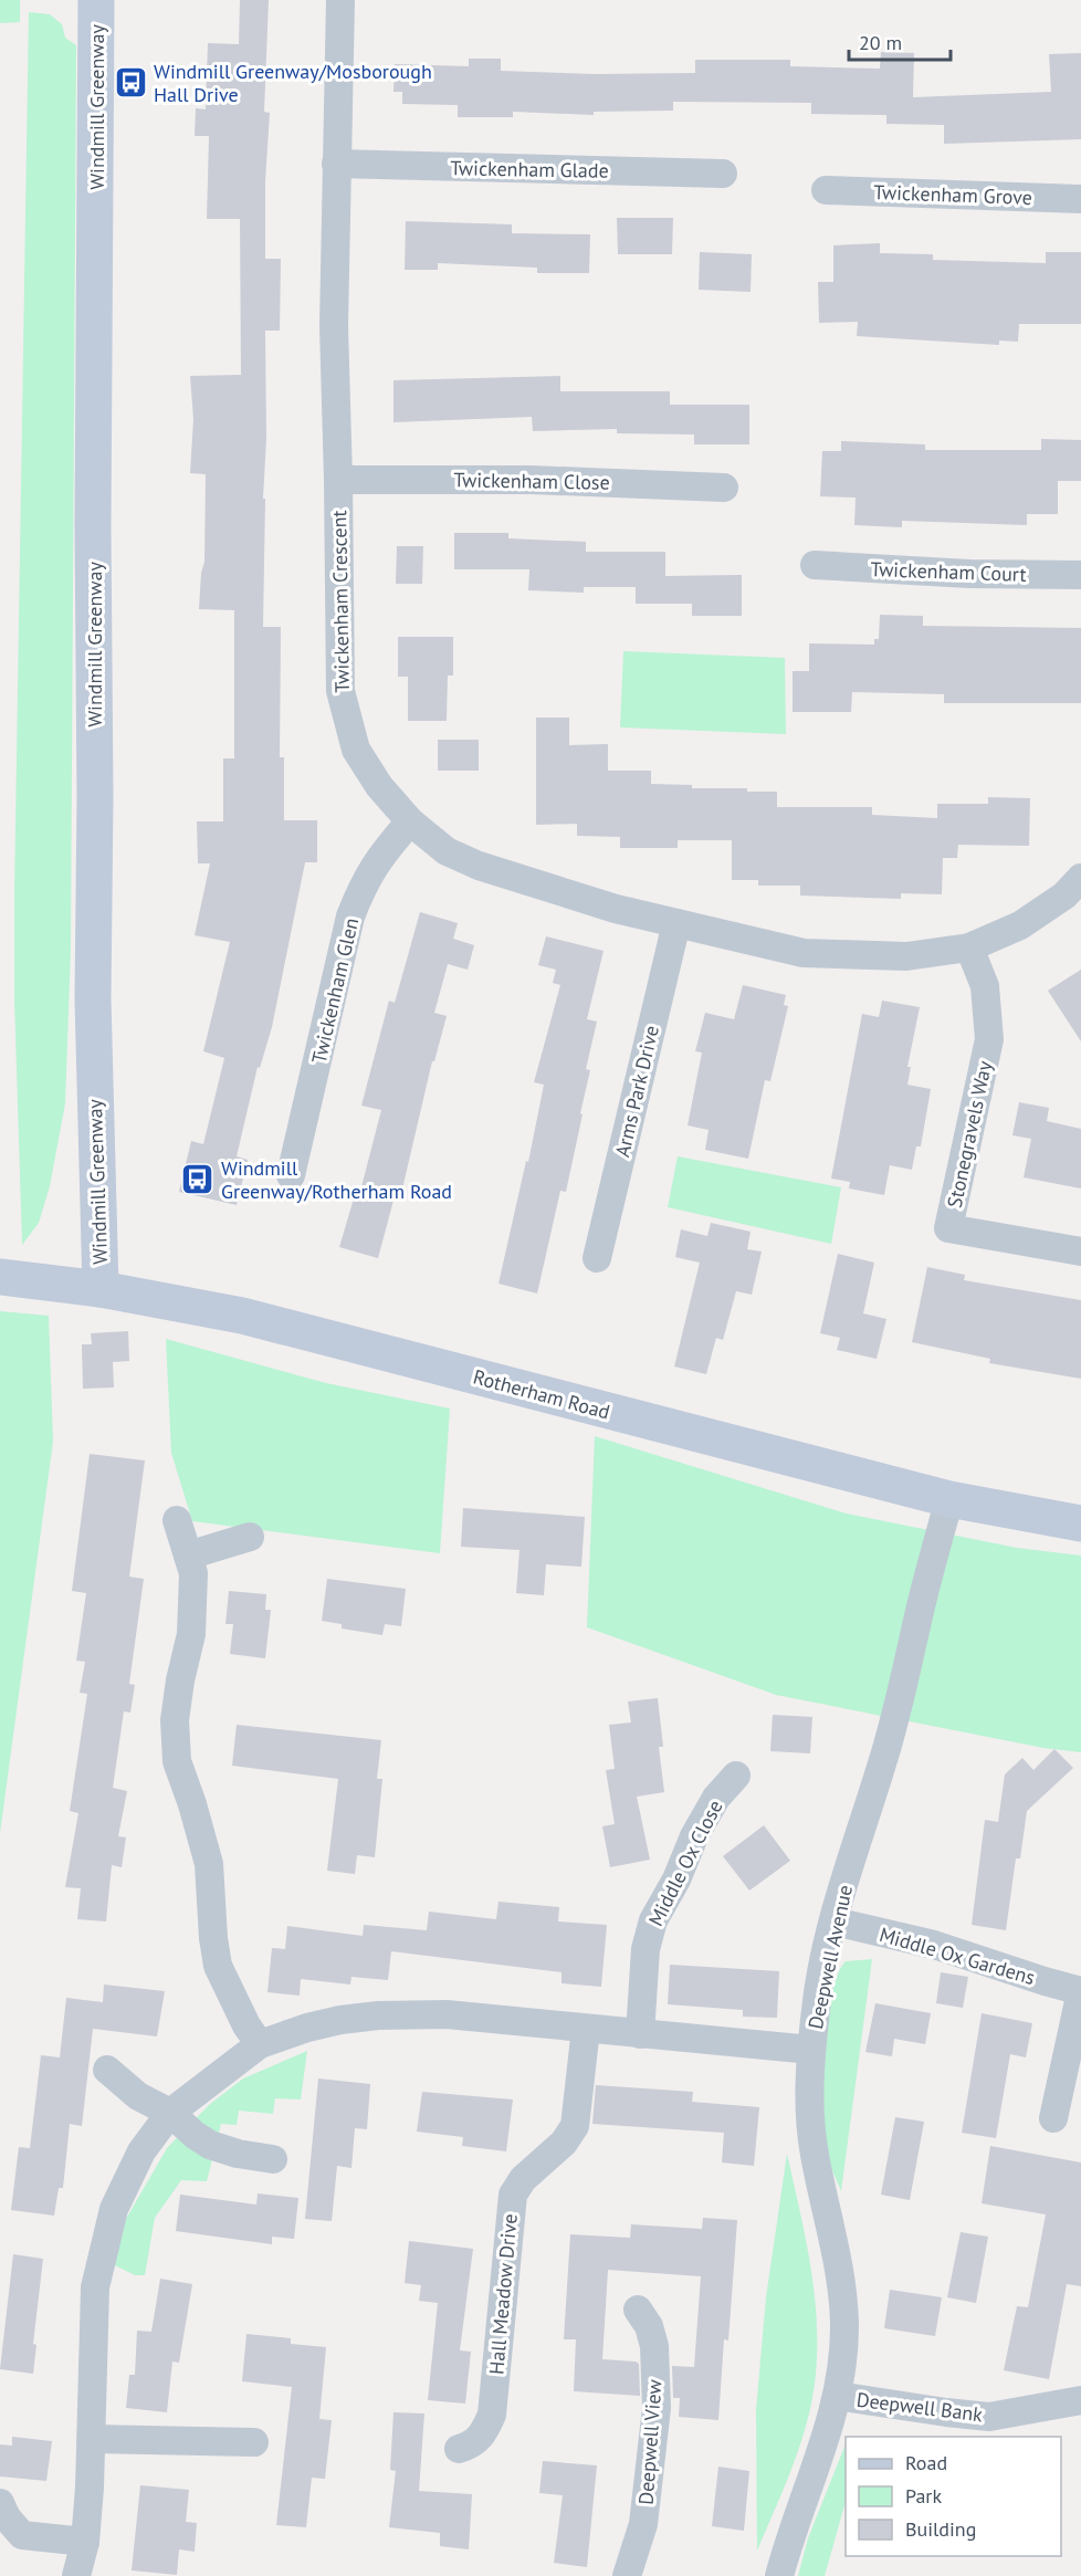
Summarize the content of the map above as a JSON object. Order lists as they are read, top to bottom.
{
  "streets": {
    "street": [
      "Windmill Greenway",
      "Twickenham Glade",
      "Twickenham Grove",
      "Twickenham Close",
      "Twickenham Court",
      "Twickenham Crescent",
      "Twickenham Glen",
      "Arms Park Drive",
      "Stonegravels Way",
      "Rotherham Road",
      "Middle Ox Close",
      "Middle Ox Gardens",
      "Deepwell Avenue",
      "Hall Meadow Drive",
      "Deepwell Bank",
      "Deepwell View"
    ]
  },
  "crossings": [
    ["Windmill Greenway", "Rotherham Road"],
    ["Twickenham Glade", "Twickenham Crescent"],
    ["Twickenham Close", "Twickenham Crescent"],
    ["Twickenham Crescent", "Twickenham Glen"],
    ["Twickenham Crescent", "Arms Park Drive"],
    ["Twickenham Crescent", "Stonegravels Way"],
    ["Rotherham Road", "Deepwell Avenue"],
    ["Middle Ox Gardens", "Deepwell Avenue"],
    ["Deepwell Avenue", "Deepwell Bank"]
  ],
  "places": {
    "bus stop": ["Windmill Greenway/Mosborough Hall Drive", "Windmill Greenway/Rotherham Road"]
  },
  "legend": ["Road", "Park", "Building"],
  "scale_bar": "20 m"
}
